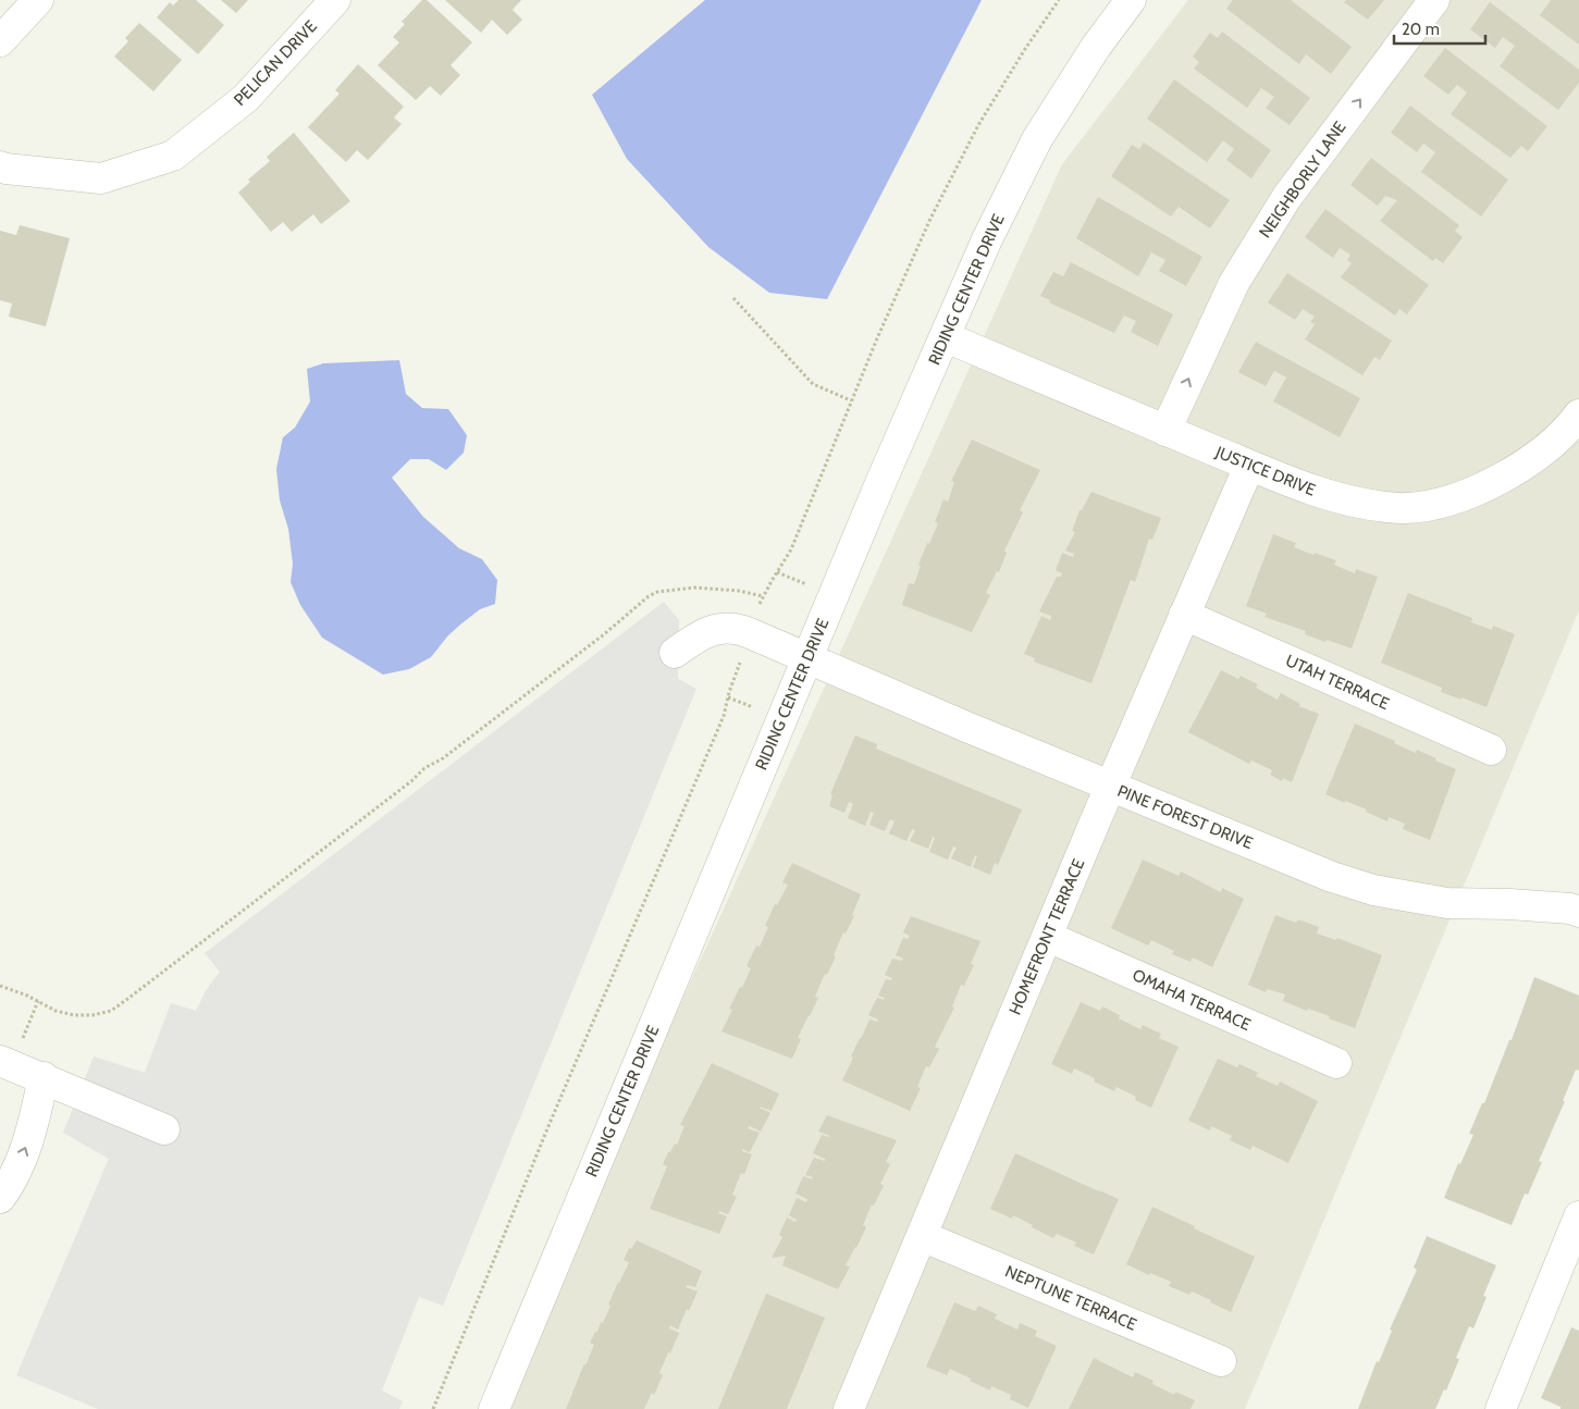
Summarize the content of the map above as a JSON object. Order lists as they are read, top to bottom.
{
  "streets": {
    "street": [
      "PELICAN DRIVE",
      "NEIGHBORLY LANE",
      "RIDING CENTER DRIVE",
      "JUSTICE DRIVE",
      "UTAH TERRACE",
      "PINE FOREST DRIVE",
      "HOMEFRONT TERRACE",
      "OMAHA TERRACE",
      "NEPTUNE TERRACE"
    ]
  },
  "crossings": [
    ["NEIGHBORLY LANE", "JUSTICE DRIVE"],
    ["RIDING CENTER DRIVE", "JUSTICE DRIVE"],
    ["RIDING CENTER DRIVE", "PINE FOREST DRIVE"],
    ["JUSTICE DRIVE", "HOMEFRONT TERRACE"],
    ["UTAH TERRACE", "HOMEFRONT TERRACE"],
    ["PINE FOREST DRIVE", "HOMEFRONT TERRACE"],
    ["HOMEFRONT TERRACE", "OMAHA TERRACE"],
    ["HOMEFRONT TERRACE", "NEPTUNE TERRACE"]
  ],
  "one_way": ["NEIGHBORLY LANE"],
  "scale_bar": "20 m"
}
